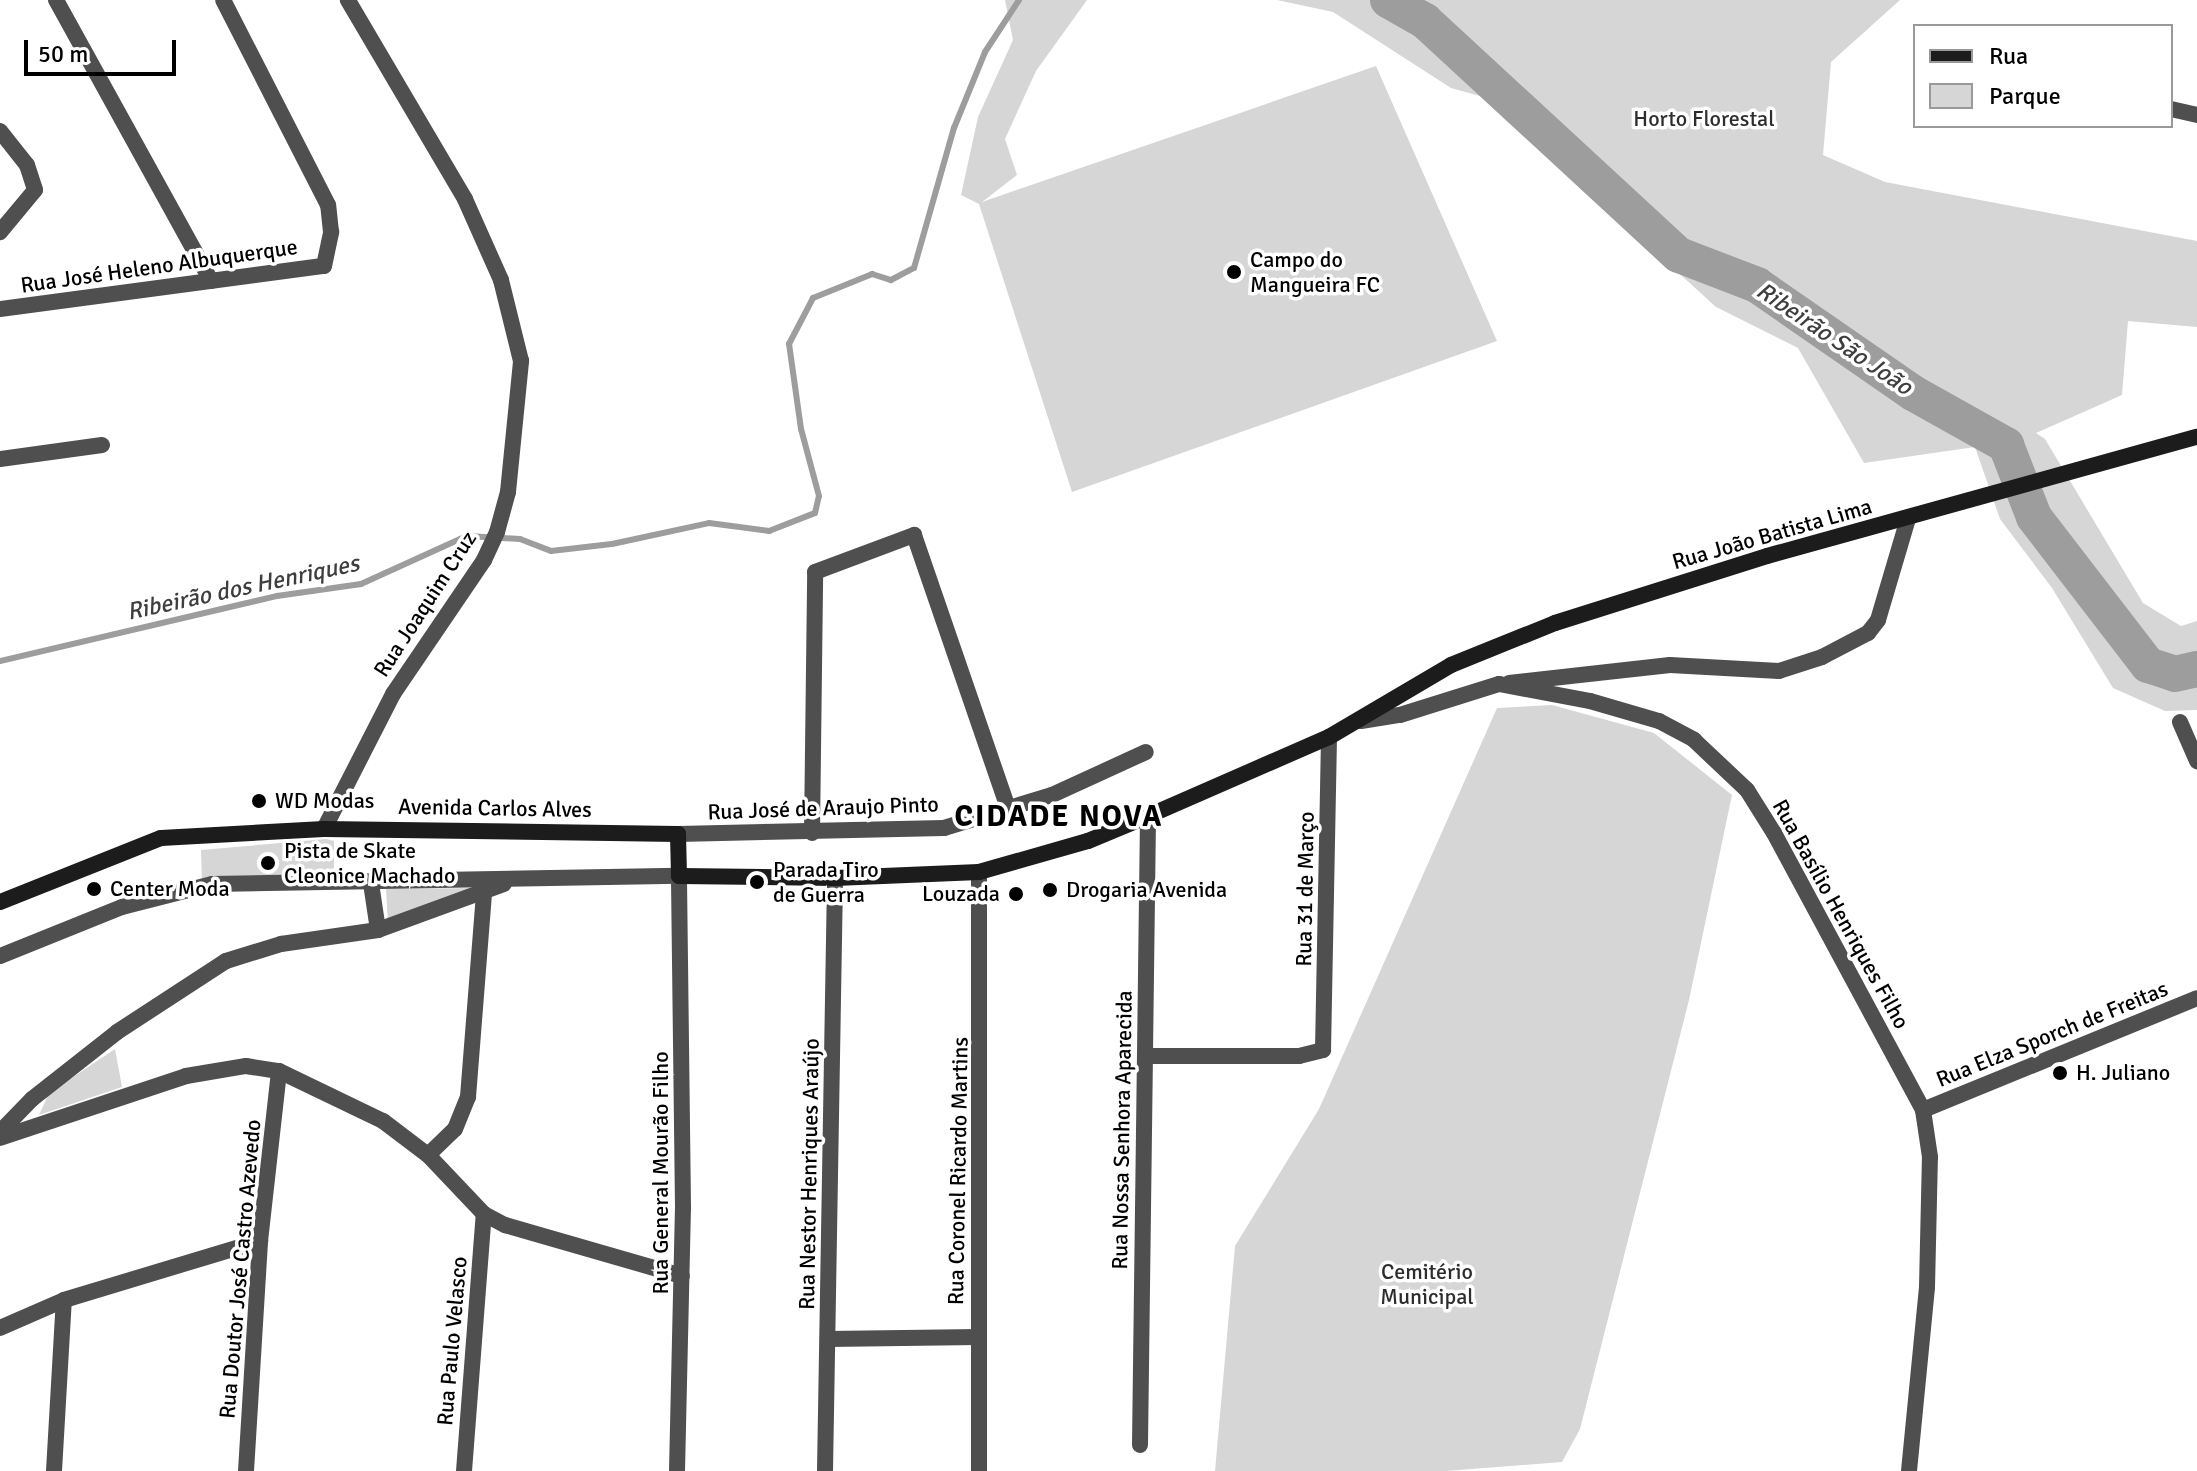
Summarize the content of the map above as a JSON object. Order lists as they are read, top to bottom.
{
  "streets": {
    "main road": ["Rua João Batista Lima", "Avenida Carlos Alves"],
    "street": [
      "Rua José Heleno Albuquerque",
      "Rua Joaquim Cruz",
      "Rua José de Araujo Pinto",
      "Rua 31 de Março",
      "Rua Basílio Henriques Filho",
      "Rua Elza Sporch de Freitas",
      "Rua Nossa Senhora Aparecida",
      "Rua Coronel Ricardo Martins",
      "Rua General Mourão Filho",
      "Rua Nestor Henriques Araújo",
      "Rua Doutor José Castro Azevedo",
      "Rua Paulo Velasco"
    ]
  },
  "crossings": [
    ["Rua João Batista Lima", "Rua Basílio Henriques Filho"],
    ["Rua Joaquim Cruz", "Avenida Carlos Alves"],
    ["Avenida Carlos Alves", "Rua José de Araujo Pinto"],
    ["Rua 31 de Março", "Rua Nossa Senhora Aparecida"],
    ["Rua Basílio Henriques Filho", "Rua Elza Sporch de Freitas"]
  ],
  "districts": ["CIDADE NOVA"],
  "water": ["Ribeirão São João", "Ribeirão dos Henriques"],
  "parks": ["Horto Florestal", "Cemitério Municipal"],
  "places": [
    "Campo do Mangueira FC",
    "WD Modas",
    "Pista de Skate Cleonice Machado",
    "Parada Tiro de Guerra",
    "Center Moda",
    "Drogaria Avenida",
    "Louzada",
    "H. Juliano"
  ],
  "legend": ["Rua", "Parque"],
  "scale_bar": "50 m"
}
